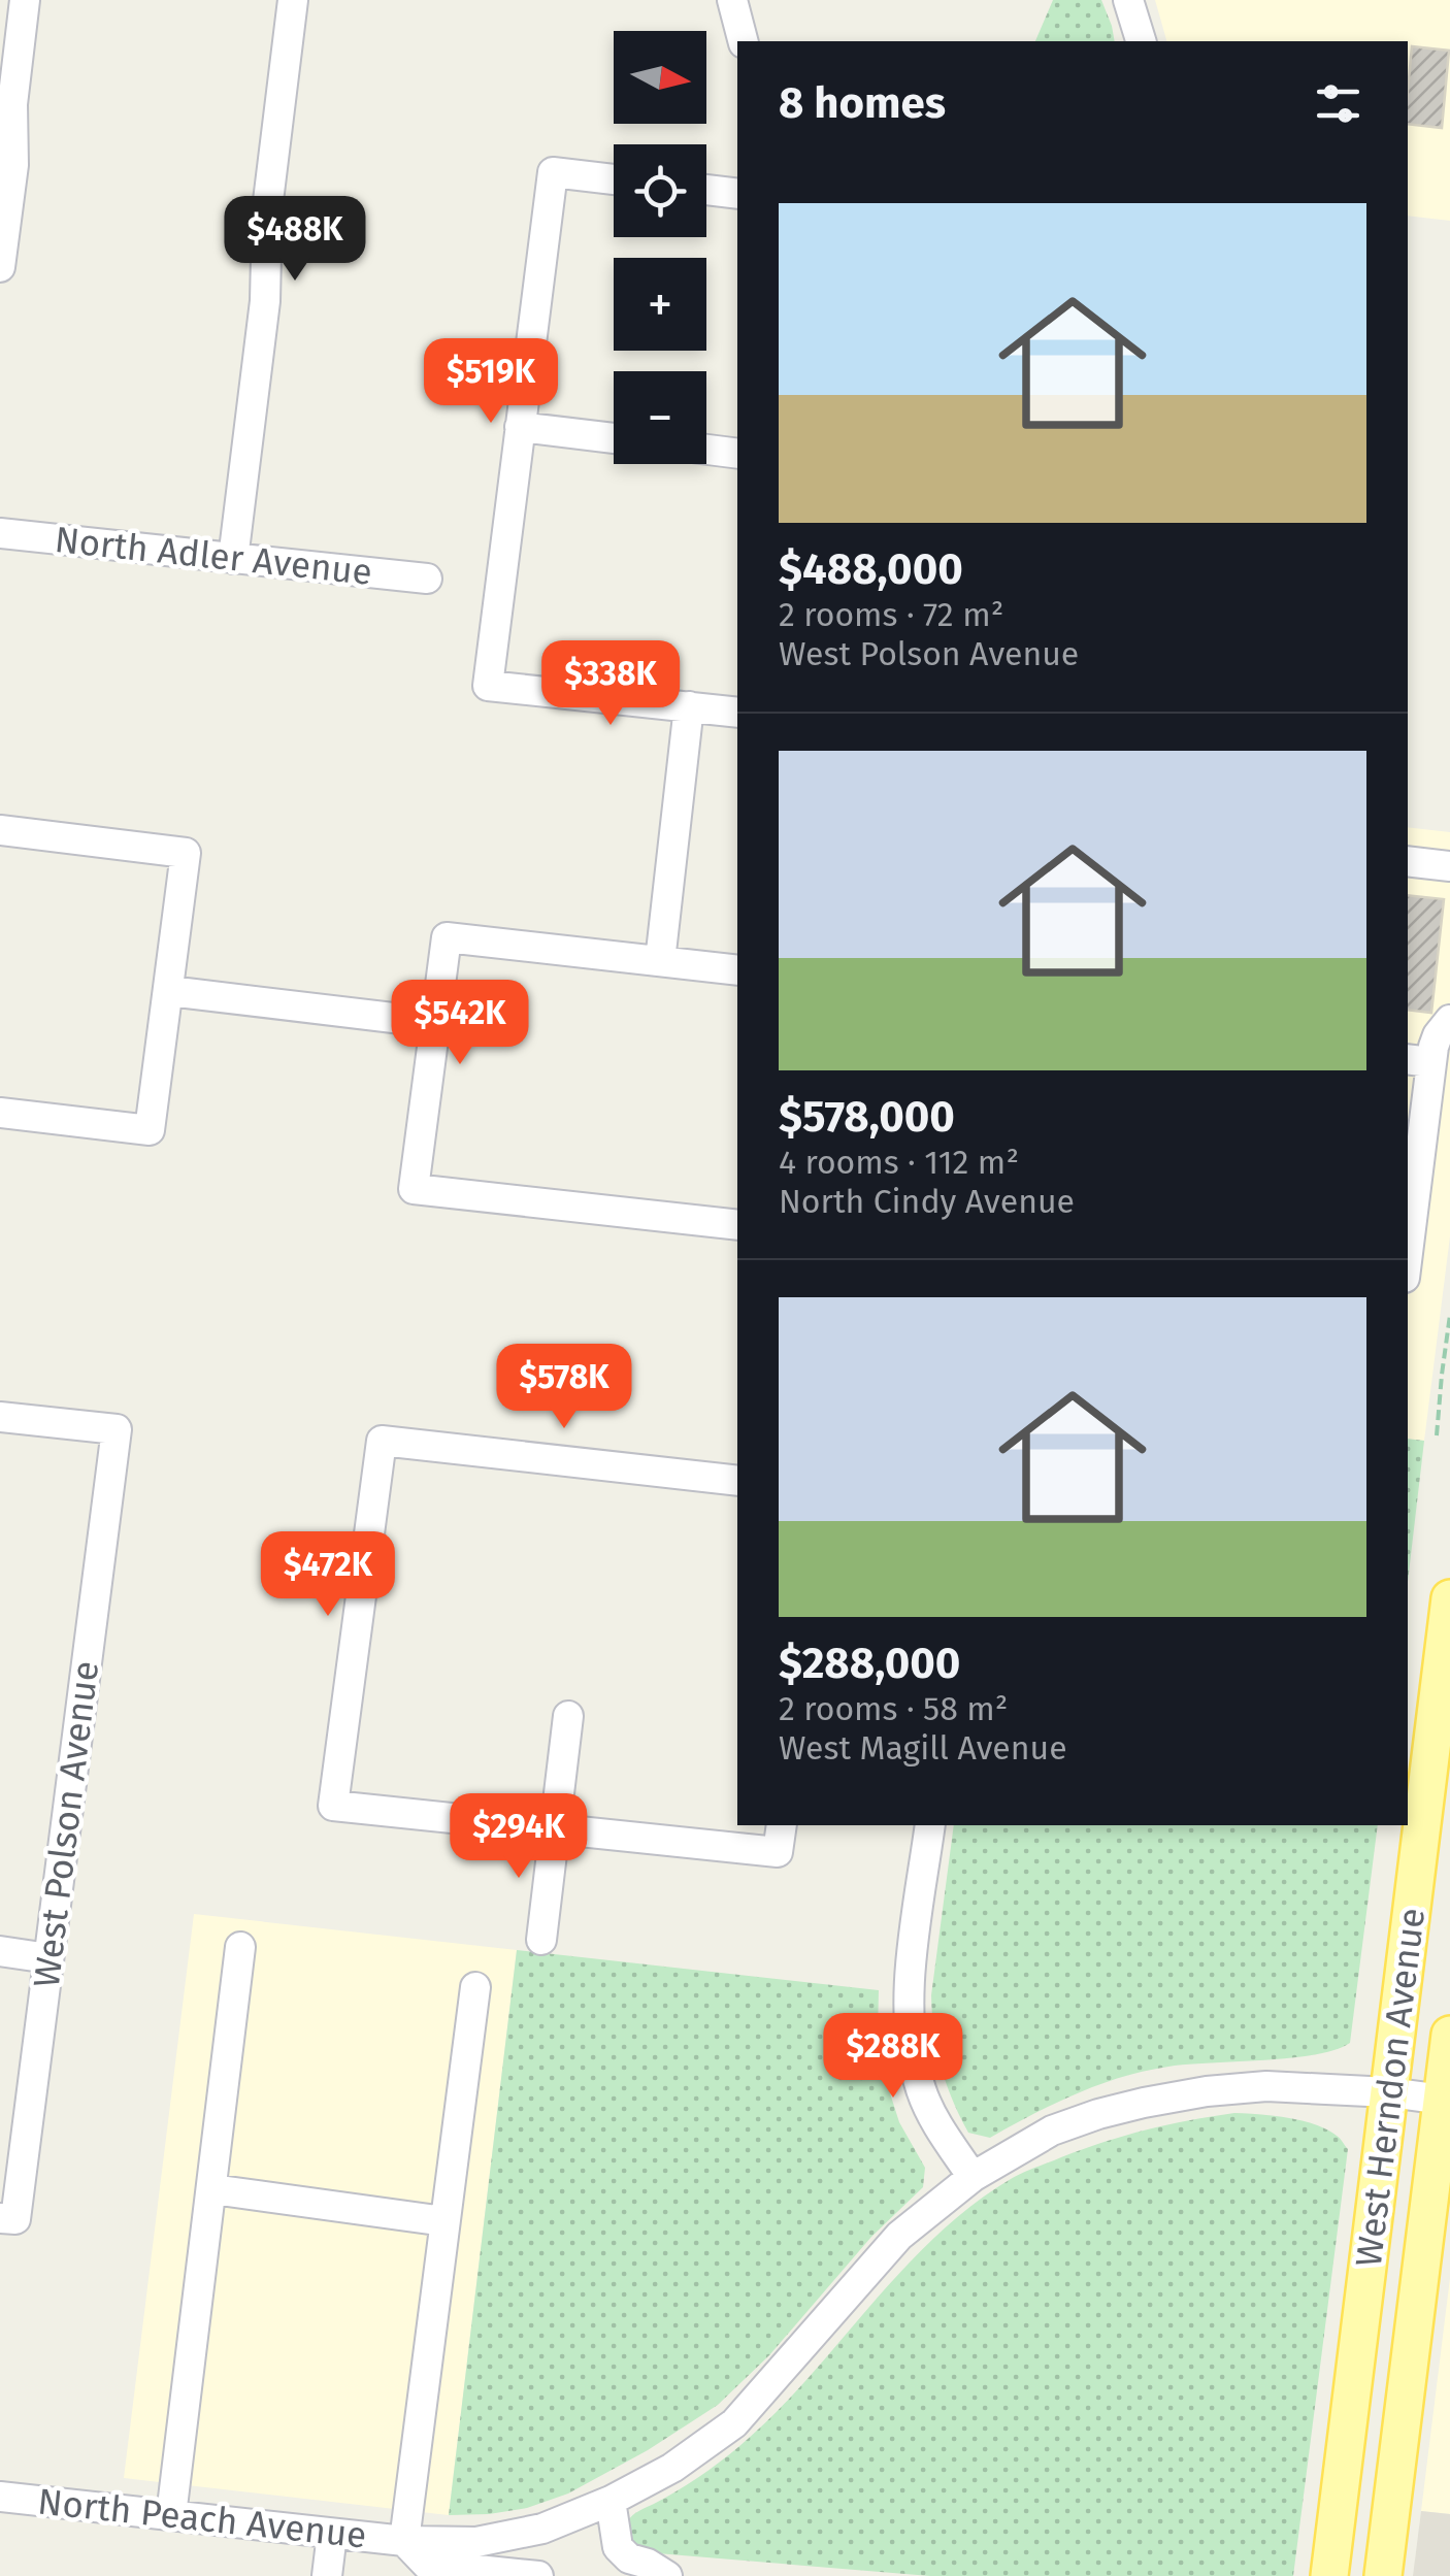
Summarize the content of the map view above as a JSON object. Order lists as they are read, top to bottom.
{
  "streets": {
    "main road": ["West Herndon Avenue"],
    "street": ["North Adler Avenue", "West Polson Avenue", "North Peach Avenue"]
  },
  "crossings": [
    ["West Herndon Avenue", "North Peach Avenue"]
  ],
  "north": "right",
  "page": {
    "map_buttons": ["+", "−"],
    "heading": "8 homes",
    "list": [
      {
        "name": "$488,000",
        "note": "2 rooms · 72 m² · West Polson Avenue"
      },
      {
        "name": "$578,000",
        "note": "4 rooms · 112 m² · North Cindy Avenue"
      },
      {
        "name": "$288,000",
        "note": "2 rooms · 58 m² · West Magill Avenue"
      }
    ],
    "price": [
      "$488K",
      "$519K",
      "$338K",
      "$542K",
      "$578K",
      "$472K",
      "$294K",
      "$288K"
    ]
  }
}
